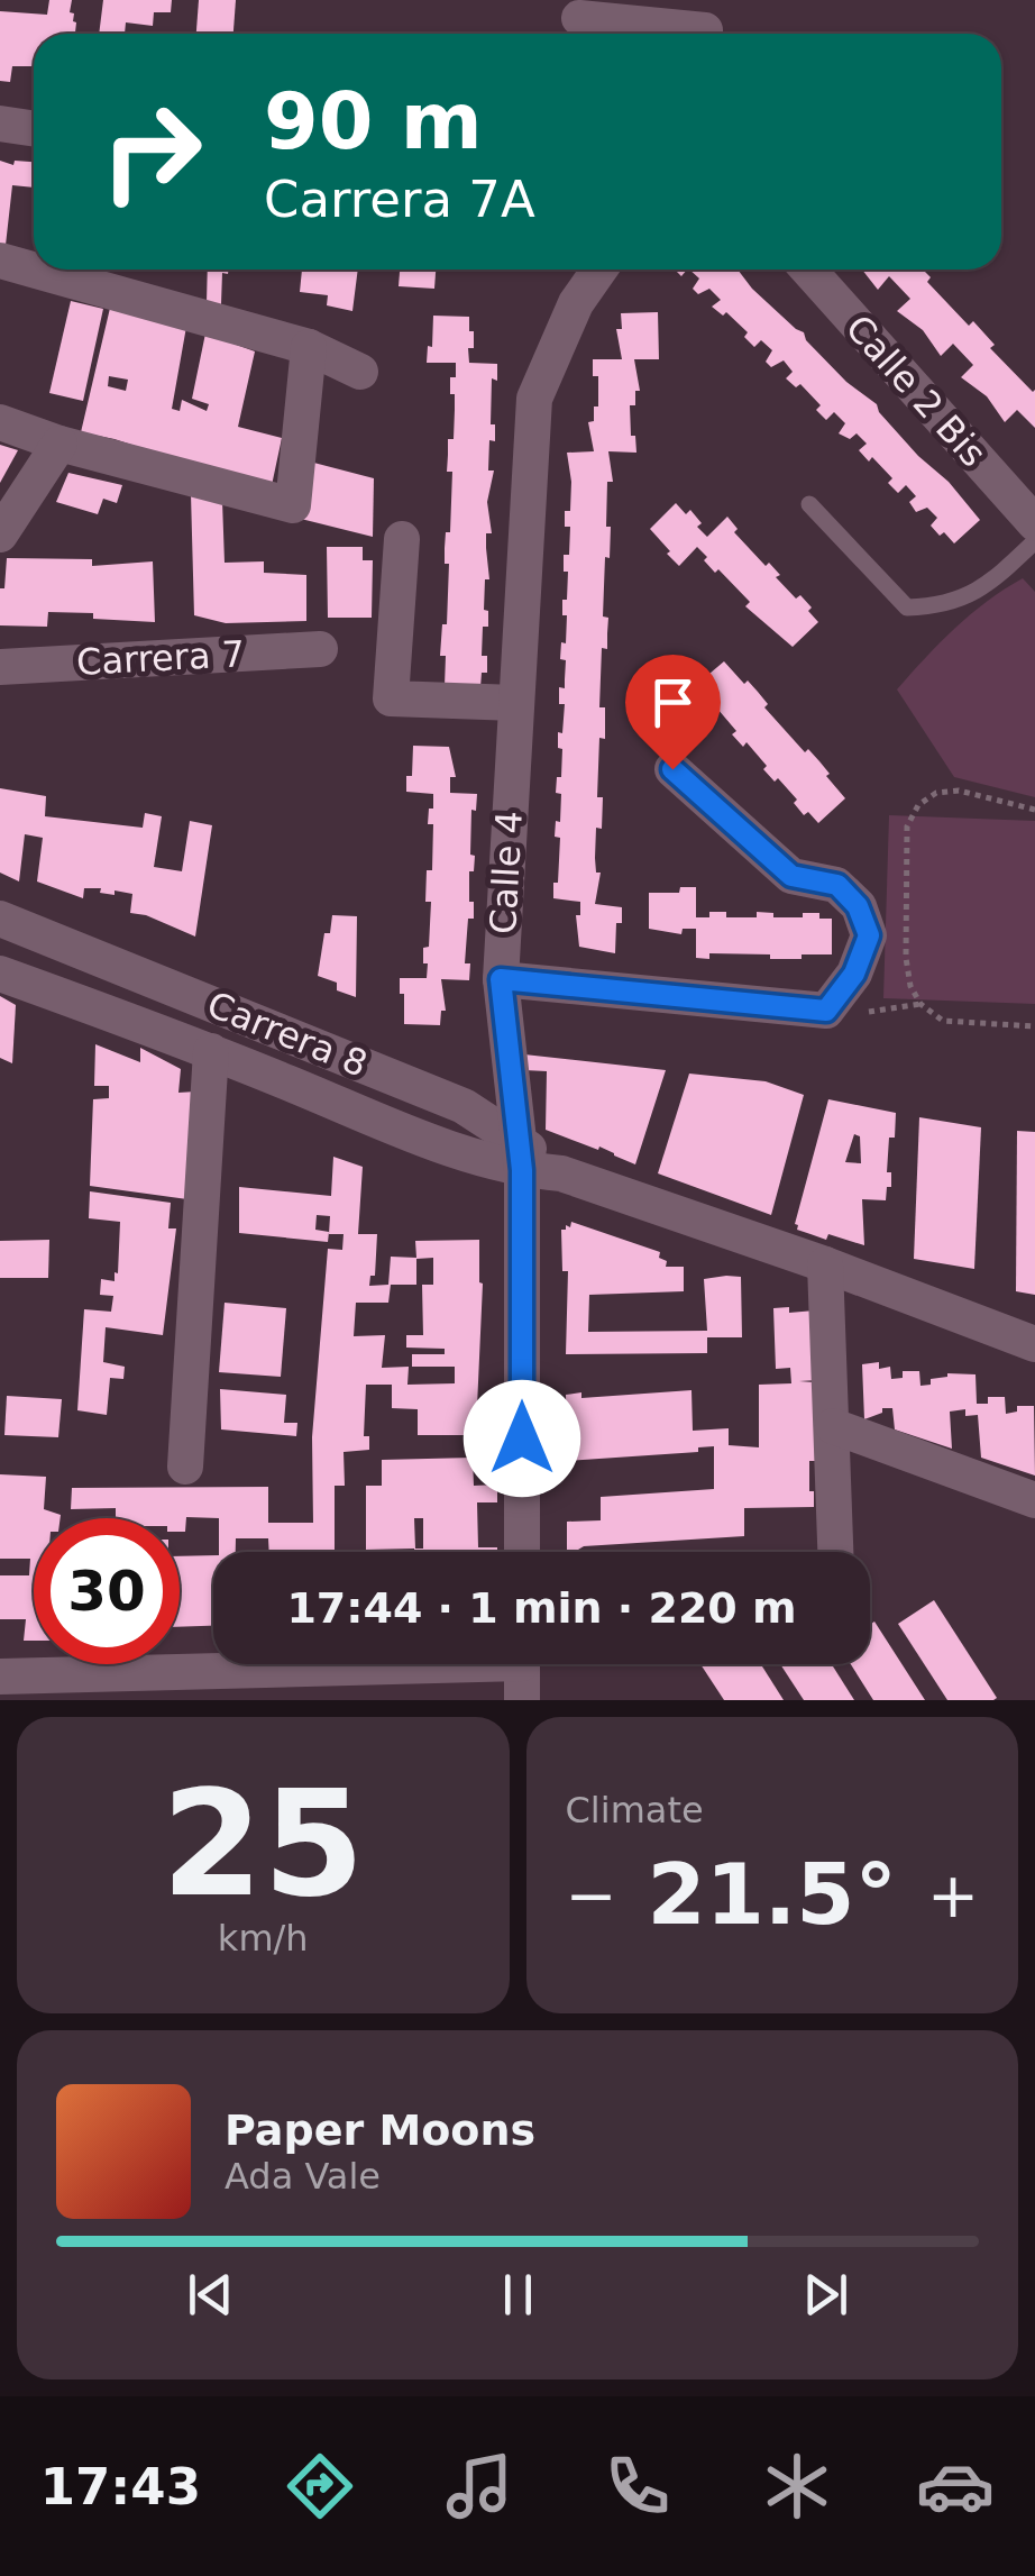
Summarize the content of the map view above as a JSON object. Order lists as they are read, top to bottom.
{
  "streets": {
    "street": [
      "Calle 2 Bis",
      "Carrera 7",
      "Calle 4",
      "Carrera 8"
    ]
  },
  "crossings": [
    ["Calle 4", "Carrera 8"]
  ],
  "page": {
    "turn": ["90 m", "Carrera 7A"],
    "limit": "30",
    "trip": "17:44 · 1 min · 220 m",
    "tile": [
      ["25", "km/h"],
      "Climate"
    ],
    "heat": ["−", "21.5°", "+"],
    "song": ["Paper Moons", "Ada Vale"],
    "tabs": "17:43"
  }
}
